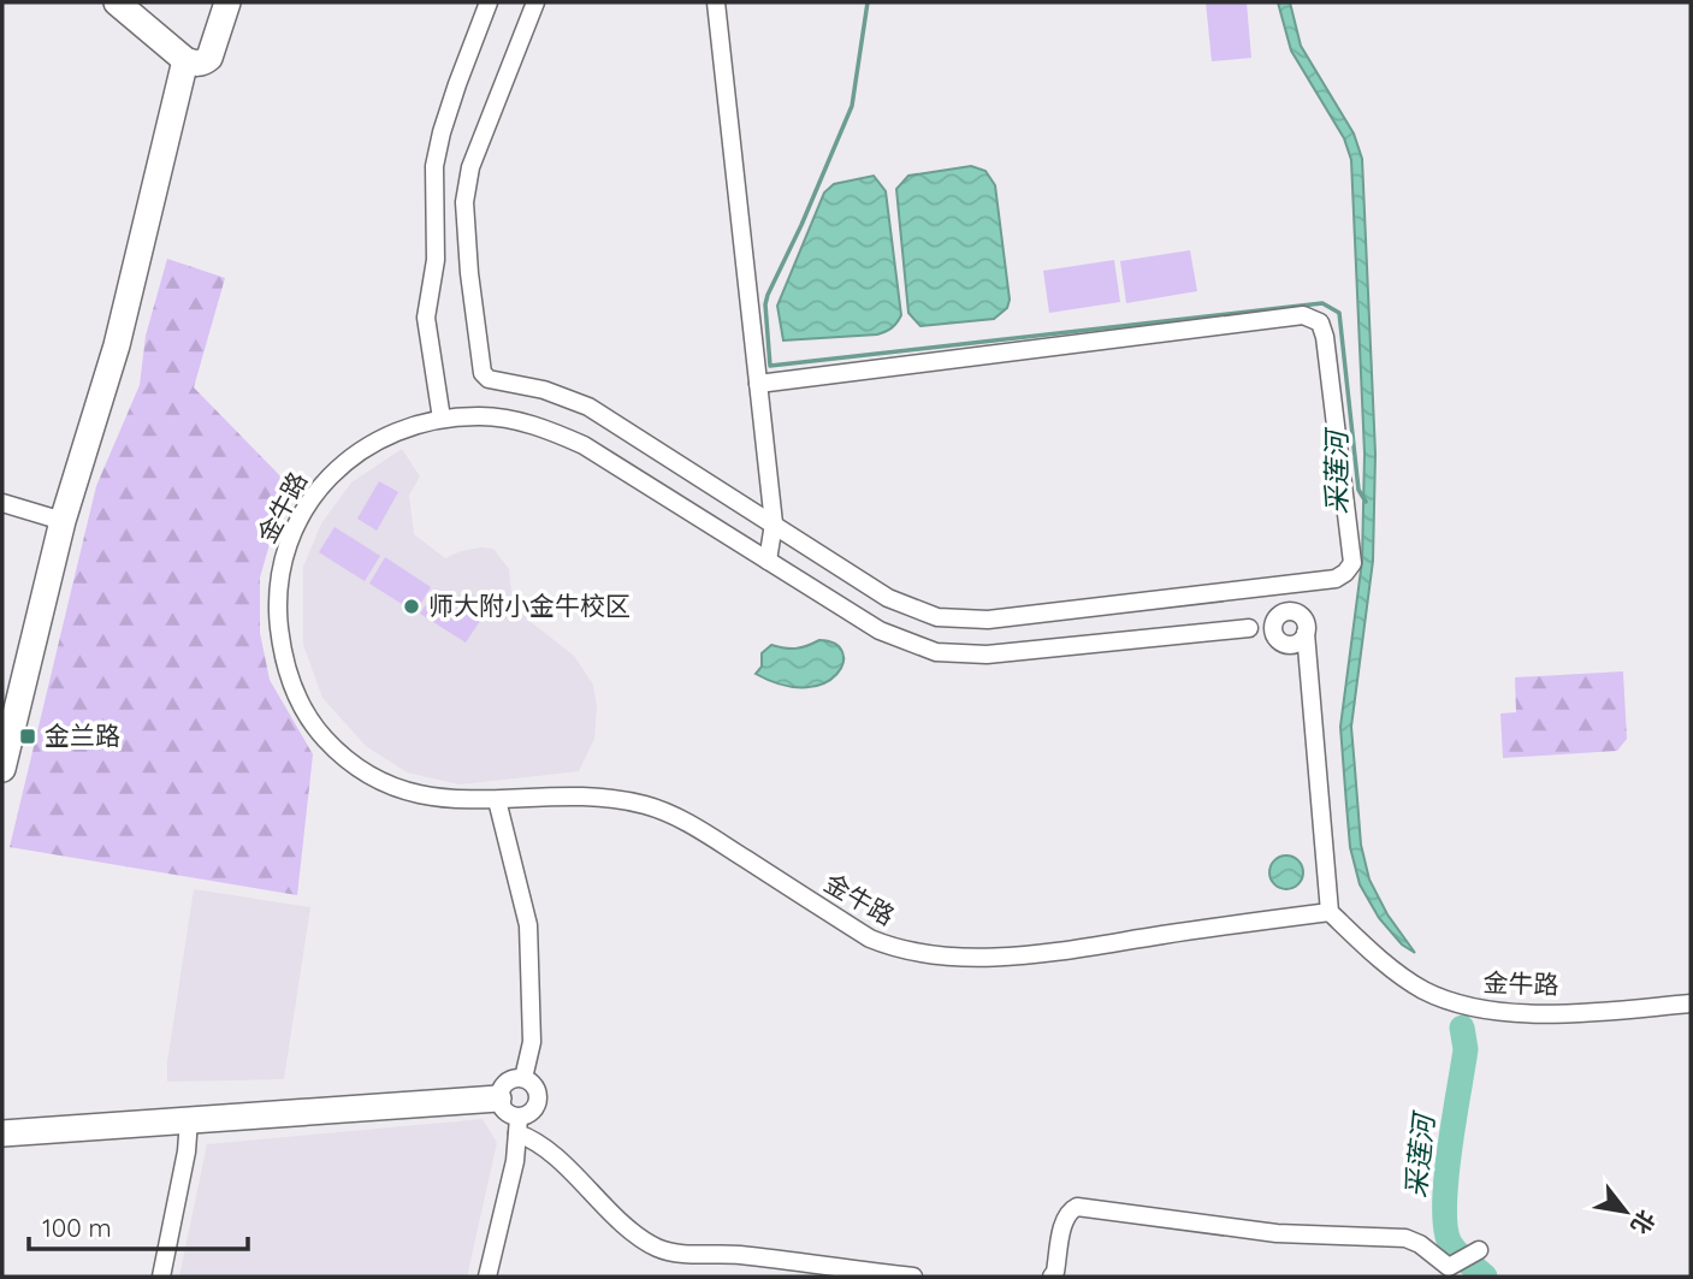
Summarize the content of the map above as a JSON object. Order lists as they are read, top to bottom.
{
  "streets": {
    "street": ["金牛路"]
  },
  "water": ["采莲河"],
  "places": {
    "other": ["师大附小金牛校区"],
    "transit": ["金兰路"]
  },
  "scale_bar": "100 m",
  "north": "bottom right"
}
